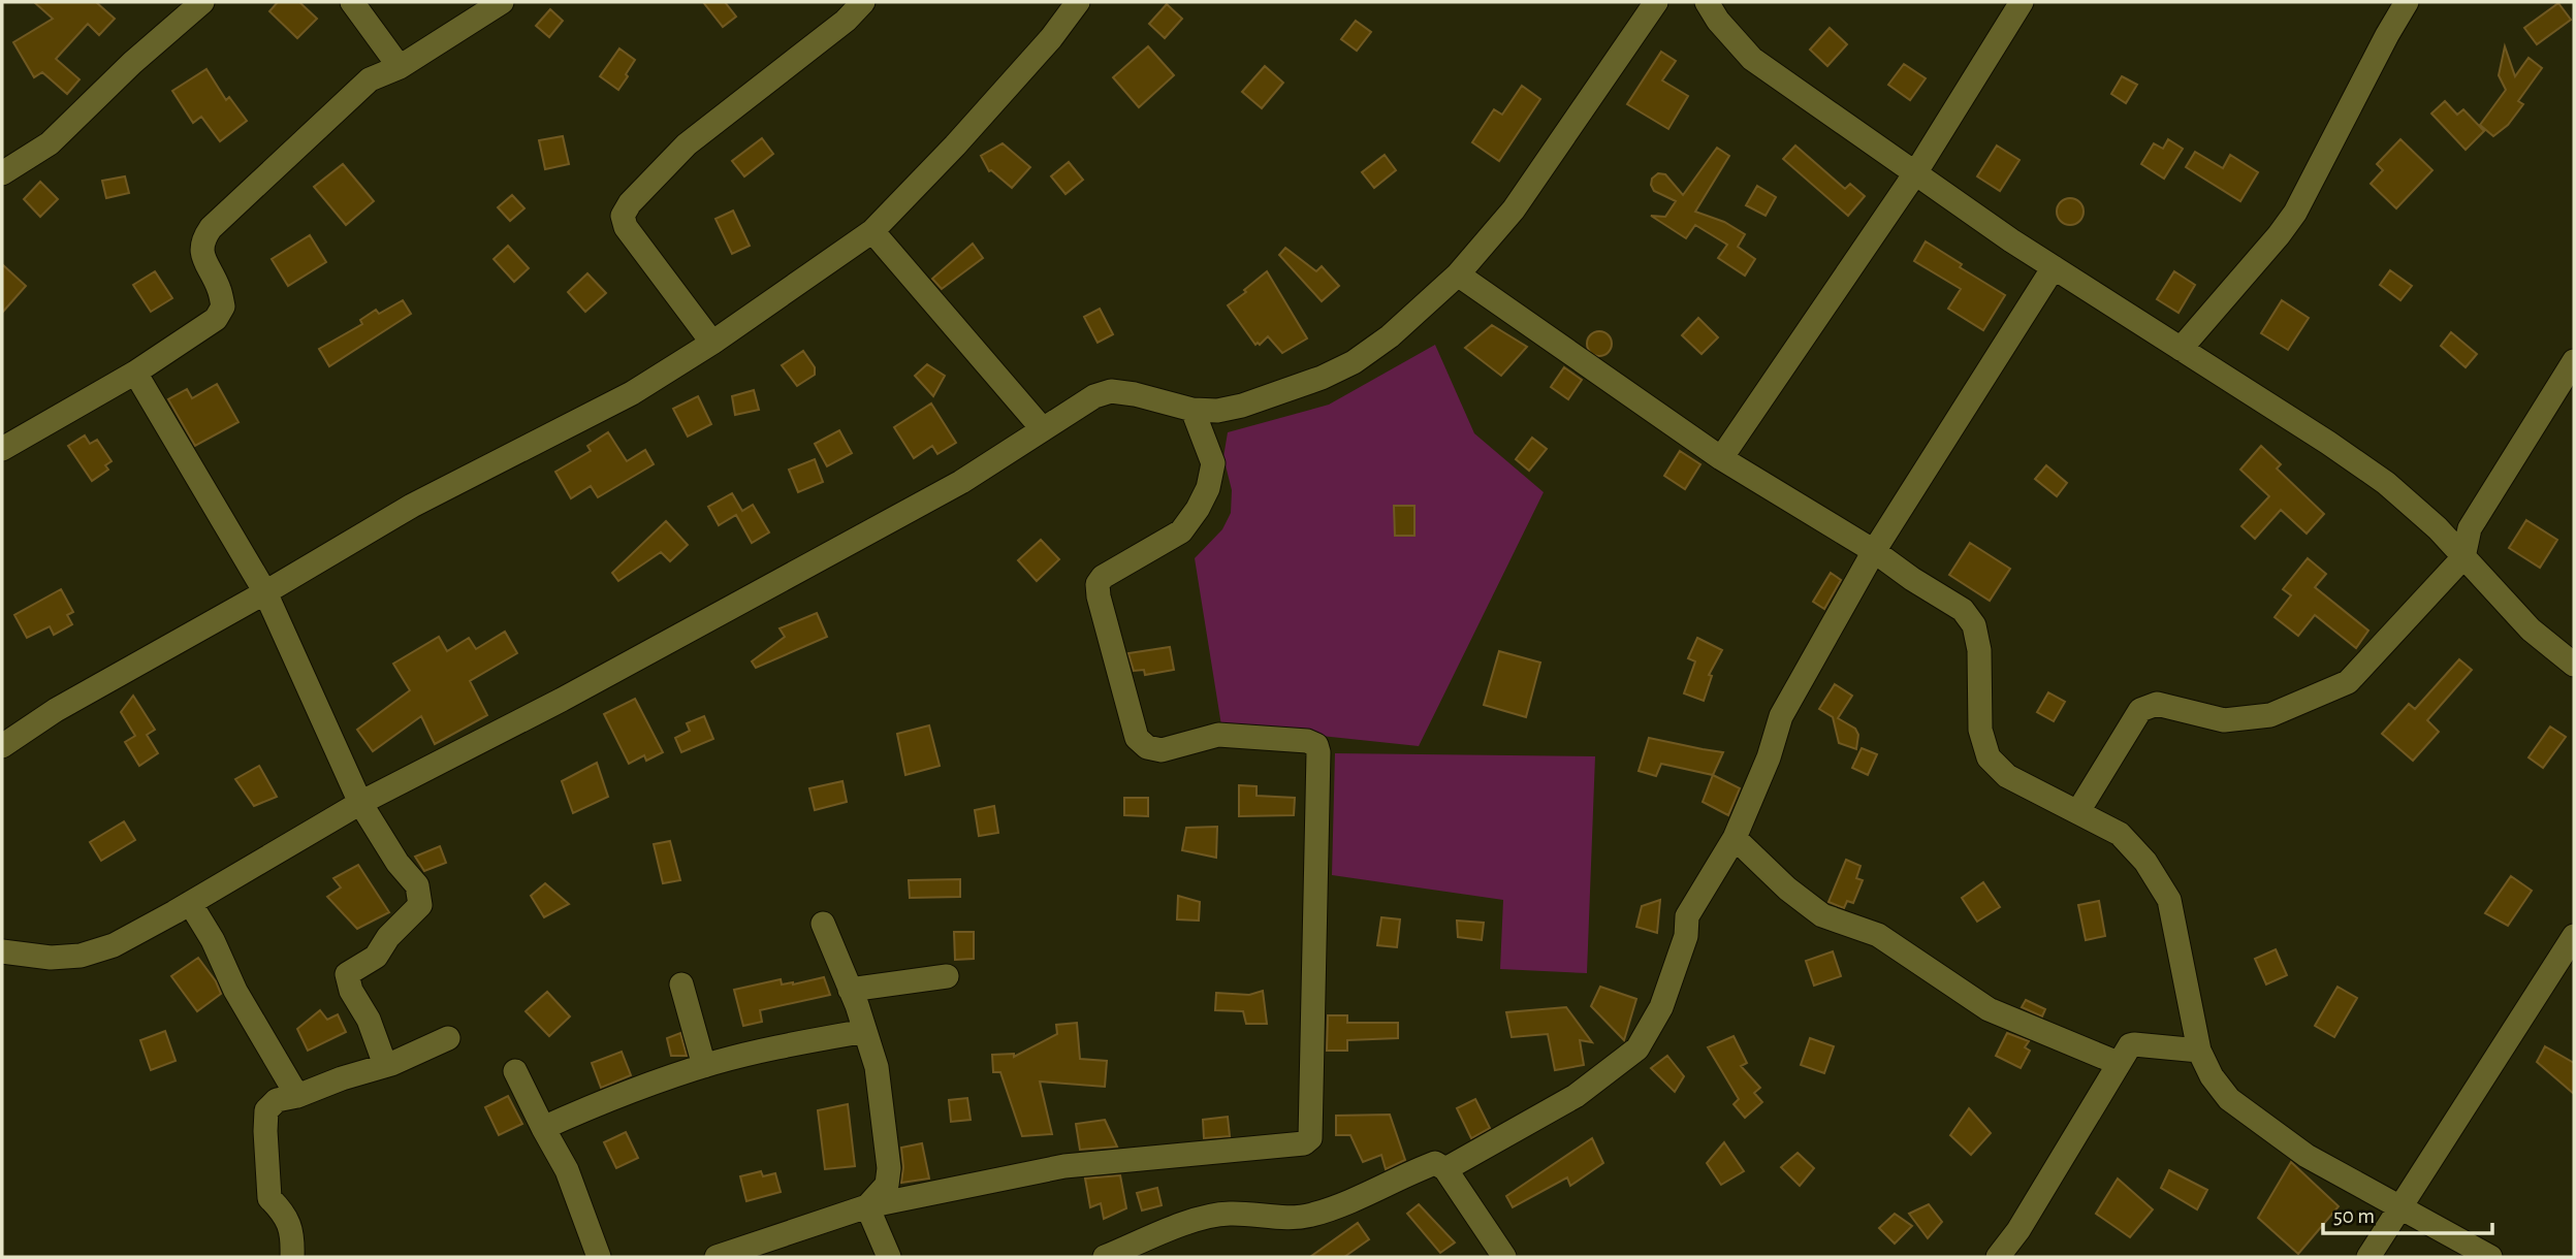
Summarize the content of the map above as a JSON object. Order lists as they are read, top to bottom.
{
  "scale_bar": "50 m"
}
